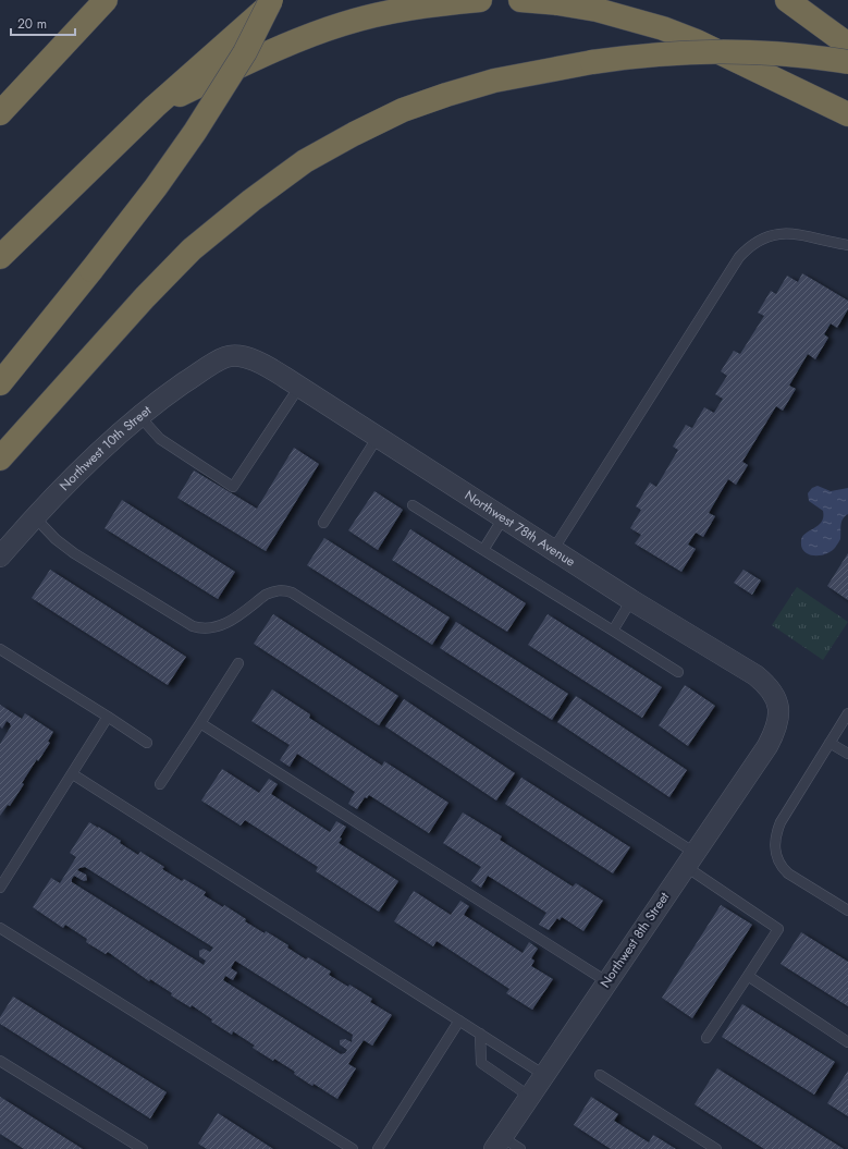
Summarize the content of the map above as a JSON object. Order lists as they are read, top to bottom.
{
  "streets": {
    "street": ["Northwest 10th Street", "Northwest 78th Avenue", "Northwest 8th Street"]
  },
  "crossings": [
    ["Northwest 10th Street", "Northwest 78th Avenue"],
    ["Northwest 78th Avenue", "Northwest 8th Street"]
  ],
  "scale_bar": "20 m"
}
